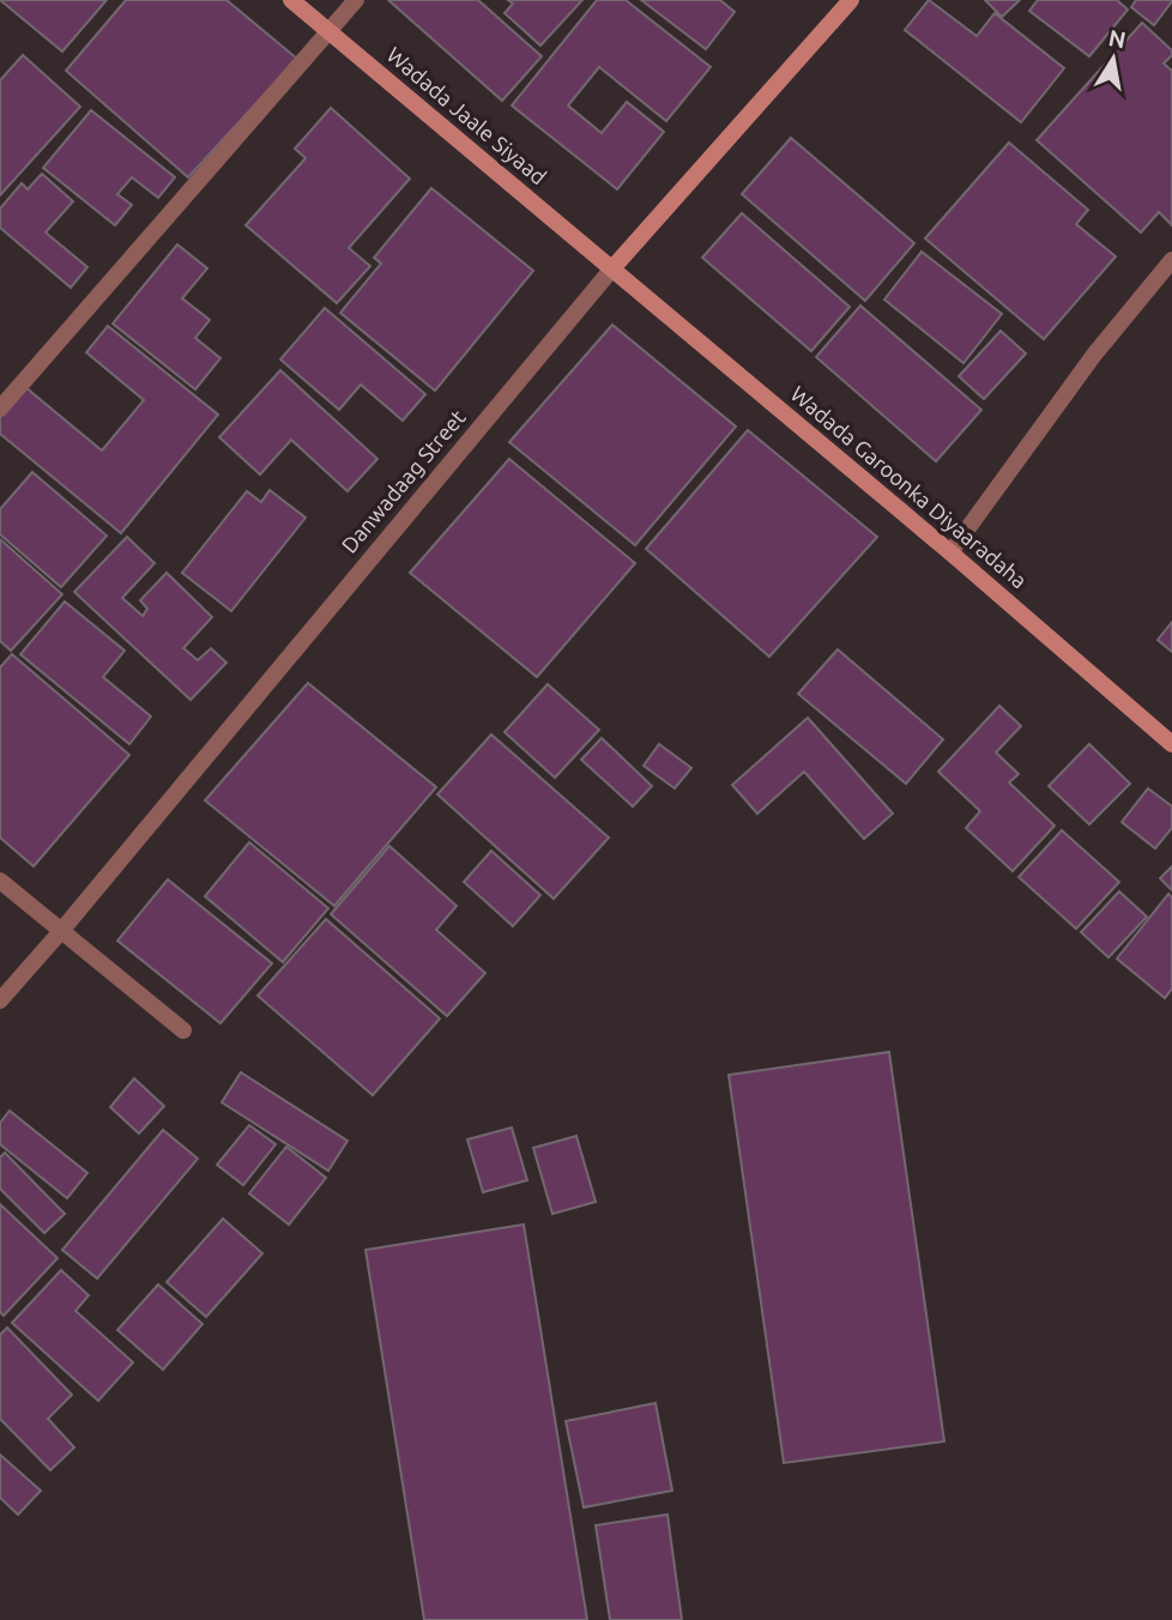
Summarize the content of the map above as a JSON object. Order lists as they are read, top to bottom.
{
  "streets": {
    "main road": ["Wadada Jaale Siyaad", "Danwadaag Street", "Wadada Garoonka Diyaaradaha"]
  },
  "crossings": [
    ["Wadada Jaale Siyaad", "Danwadaag Street"],
    ["Wadada Jaale Siyaad", "Wadada Garoonka Diyaaradaha"],
    ["Danwadaag Street", "Wadada Garoonka Diyaaradaha"]
  ],
  "north": "top"
}
